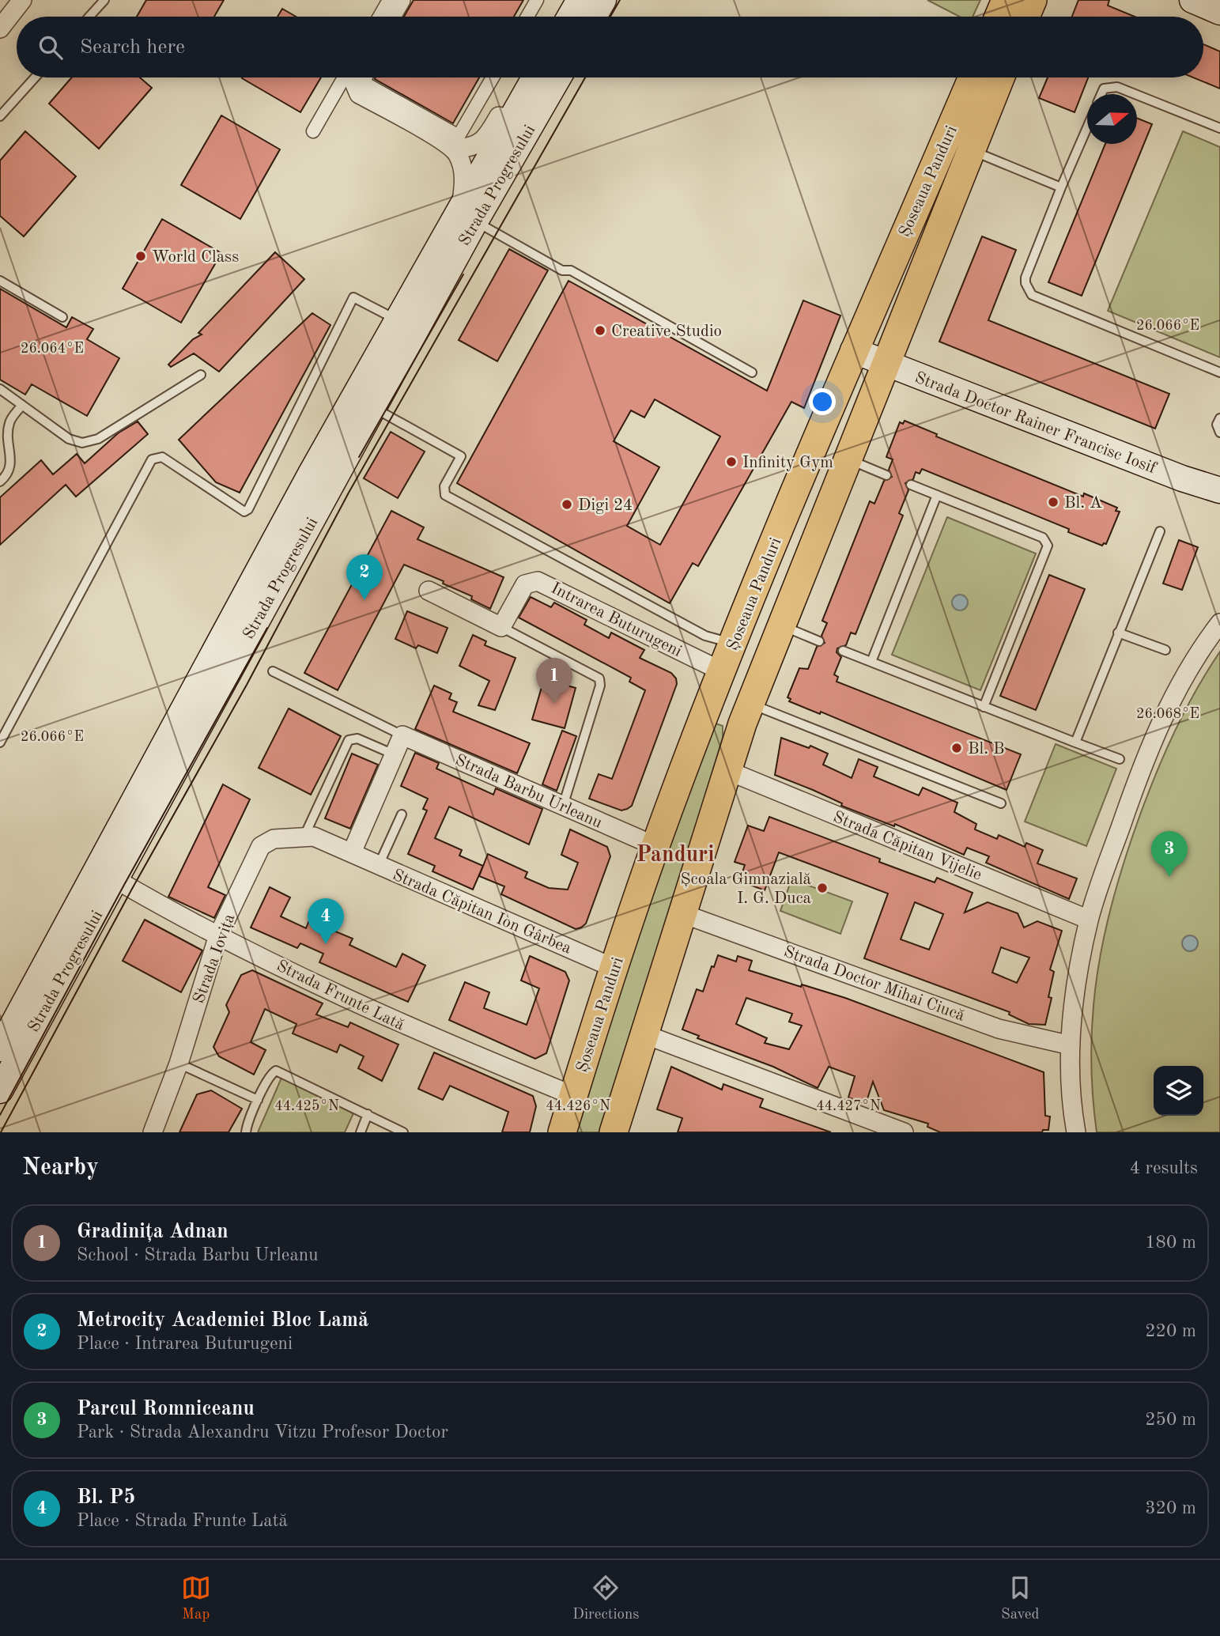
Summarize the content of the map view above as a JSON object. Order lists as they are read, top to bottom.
{
  "streets": {
    "main road": ["Șoseaua Panduri", "Strada Progresului", "Strada Doctor Rainer Francisc Iosif"],
    "street": [
      "Intrarea Buturugeni",
      "Strada Barbu Urleanu",
      "Strada Căpitan Vijelie",
      "Strada Căpitan Ion Gârbea",
      "Strada Iovița",
      "Strada Doctor Mihai Ciucă",
      "Strada Frunte Lată"
    ]
  },
  "crossings": [
    ["Șoseaua Panduri", "Strada Doctor Rainer Francisc Iosif"],
    ["Șoseaua Panduri", "Intrarea Buturugeni"],
    ["Șoseaua Panduri", "Strada Barbu Urleanu"],
    ["Șoseaua Panduri", "Strada Căpitan Vijelie"],
    ["Șoseaua Panduri", "Strada Căpitan Ion Gârbea"],
    ["Șoseaua Panduri", "Strada Doctor Mihai Ciucă"],
    ["Șoseaua Panduri", "Strada Frunte Lată"],
    ["Strada Progresului", "Strada Frunte Lată"],
    ["Strada Căpitan Ion Gârbea", "Strada Iovița"],
    ["Strada Iovița", "Strada Frunte Lată"]
  ],
  "districts": ["Panduri"],
  "places": [
    "World Class",
    "Creative Studio",
    "Infinity Gym",
    "Bl. A",
    "Digi 24",
    "Bl. B",
    "Școala Gimnazială I. G. Duca"
  ],
  "north": "right",
  "page": {
    "search": "Search here",
    "pins": [
      "2",
      "1",
      "3",
      "4"
    ],
    "heading": ["Nearby", "4 results"],
    "list": [
      {
        "mark": "1",
        "name": "Gradinița Adnan",
        "note": "School · Strada Barbu Urleanu",
        "value": "180 m"
      },
      {
        "mark": "2",
        "name": "Metrocity Academiei Bloc Lamă",
        "note": "Place · Intrarea Buturugeni",
        "value": "220 m"
      },
      {
        "mark": "3",
        "name": "Parcul Romniceanu",
        "note": "Park · Strada Alexandru Vitzu Profesor Doctor",
        "value": "250 m"
      },
      {
        "mark": "4",
        "name": "Bl. P5",
        "note": "Place · Strada Frunte Lată",
        "value": "320 m"
      }
    ],
    "nav": ["Map", "Directions", "Saved"]
  },
  "coordinates": [
    "26.066°E",
    "26.064°E",
    "26.068°E",
    "44.425°N",
    "44.426°N",
    "44.427°N"
  ]
}
